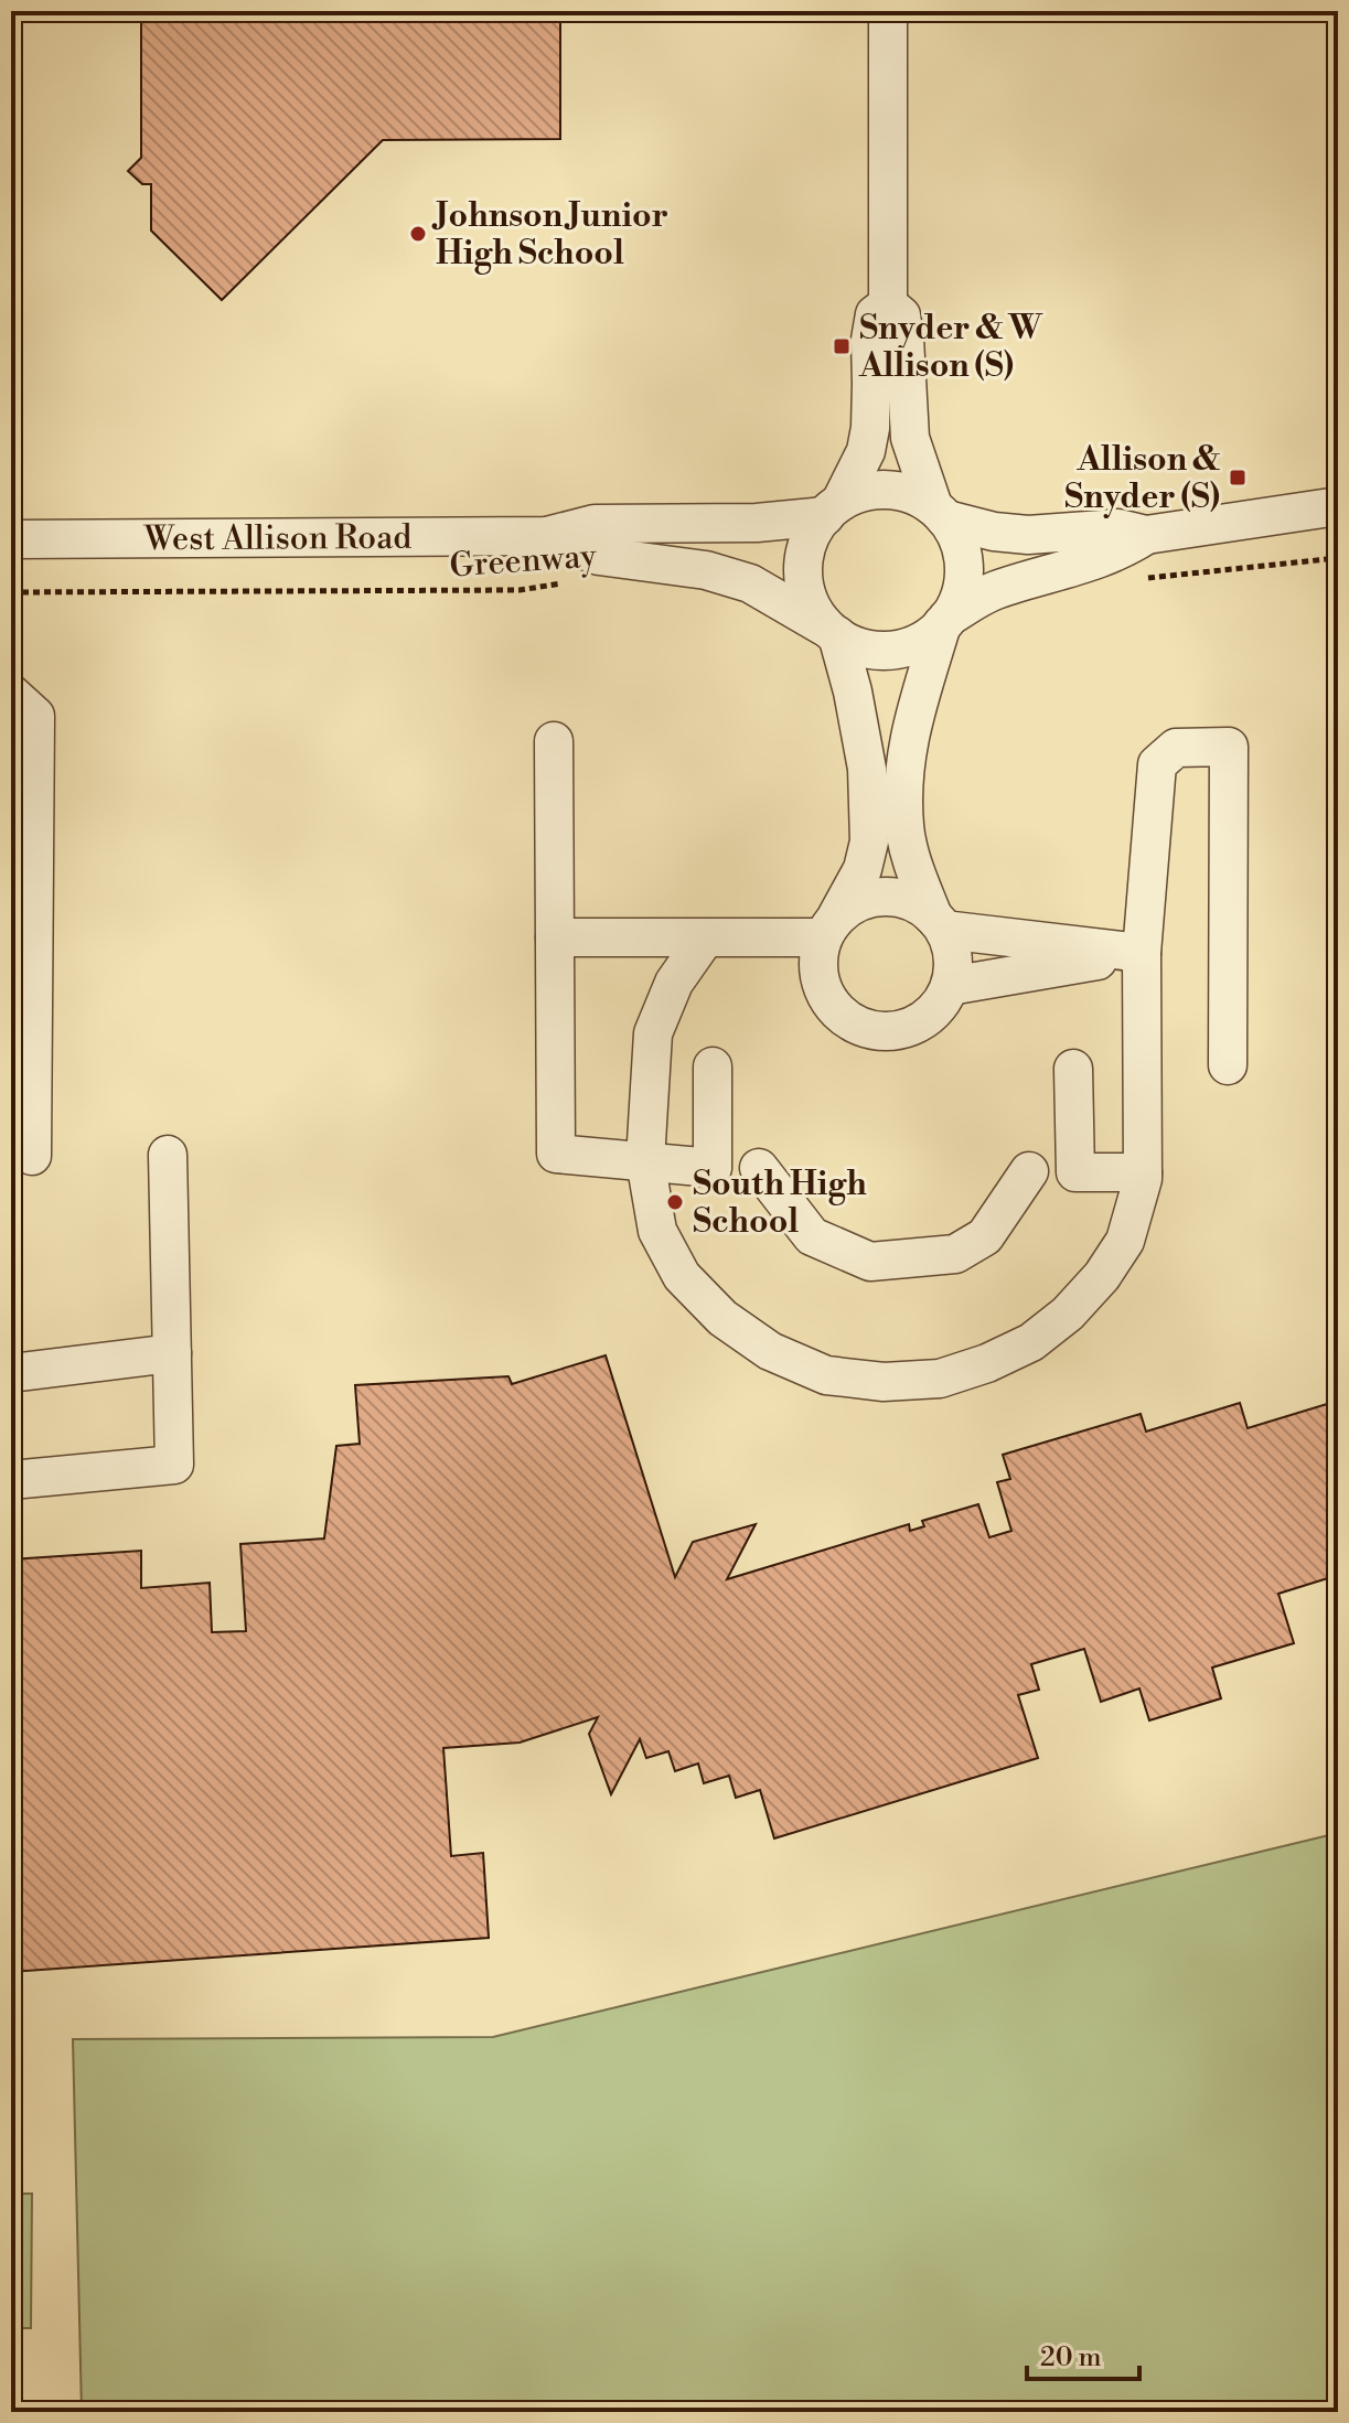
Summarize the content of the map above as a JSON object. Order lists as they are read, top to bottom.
{
  "streets": {
    "street": ["West Allison Road"],
    "path": ["Greenway"]
  },
  "places": {
    "other": ["Johnson Junior High School", "South High School"],
    "transit": ["Snyder & W Allison (S)", "Allison & Snyder (S)"]
  },
  "scale_bar": "20 m"
}
